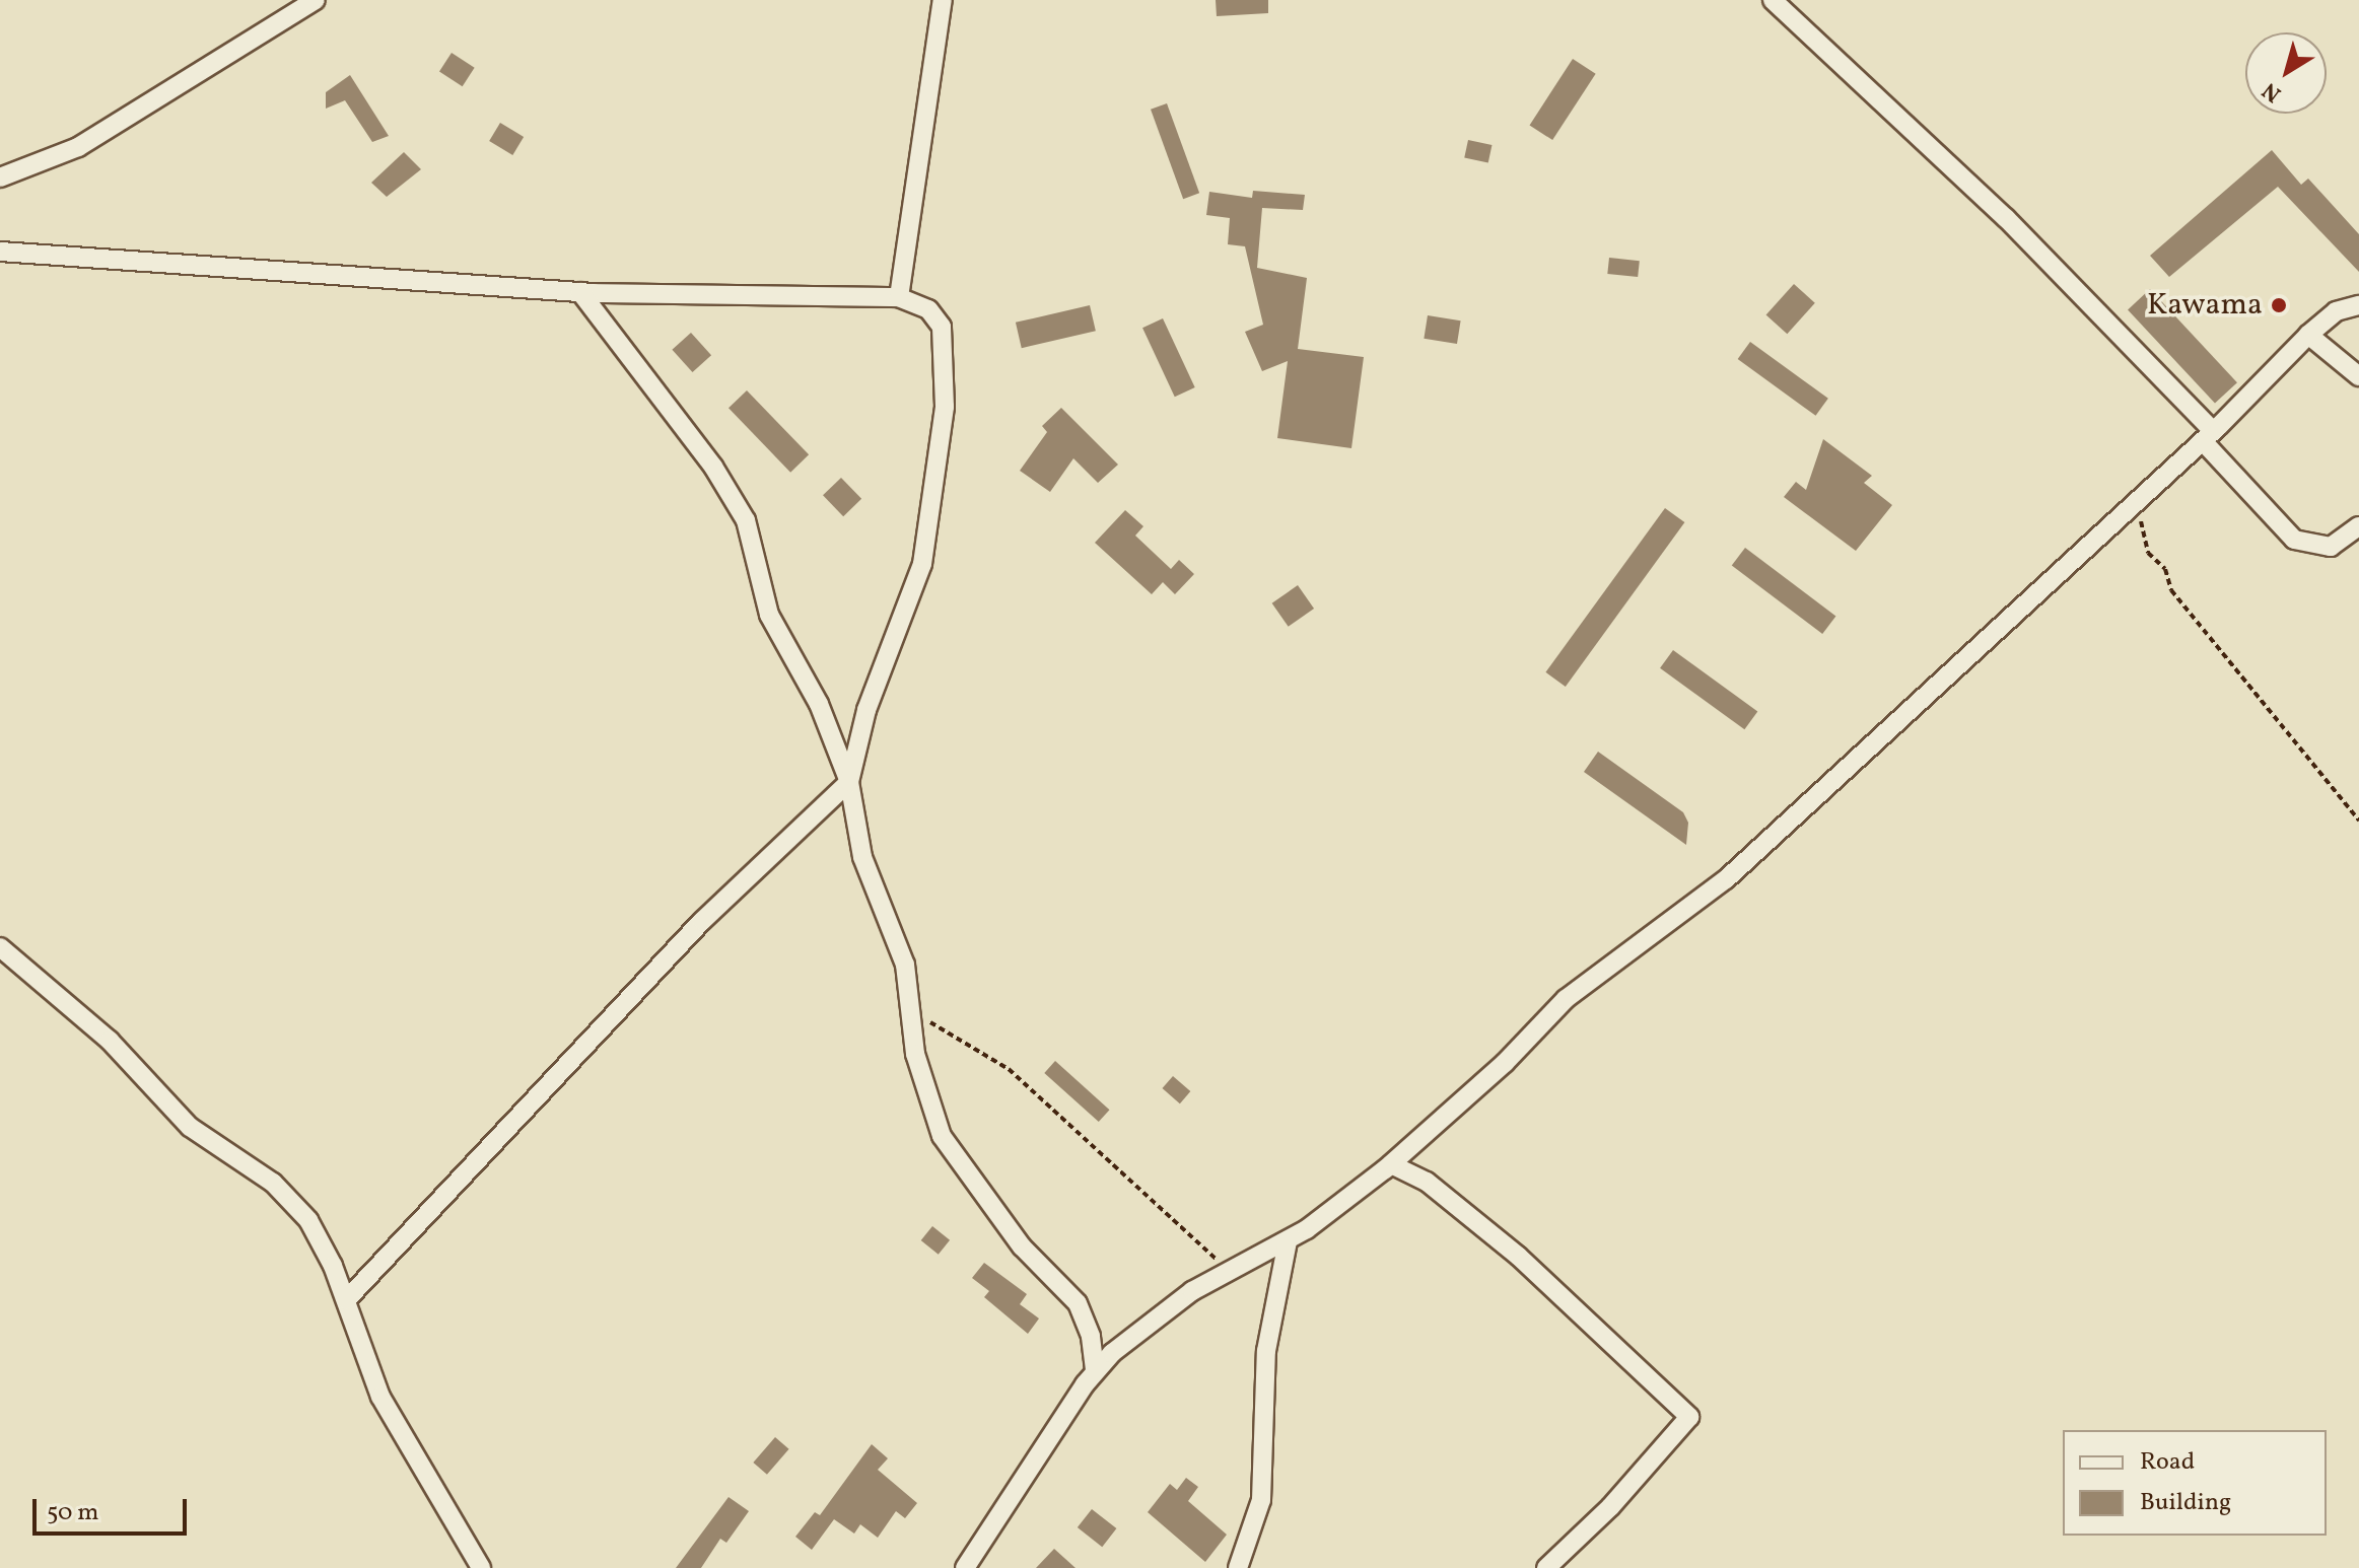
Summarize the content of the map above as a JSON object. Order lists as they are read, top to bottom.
{
  "places": ["Kawama"],
  "legend": ["Road", "Building"],
  "scale_bar": "50 m",
  "north": "bottom left"
}
